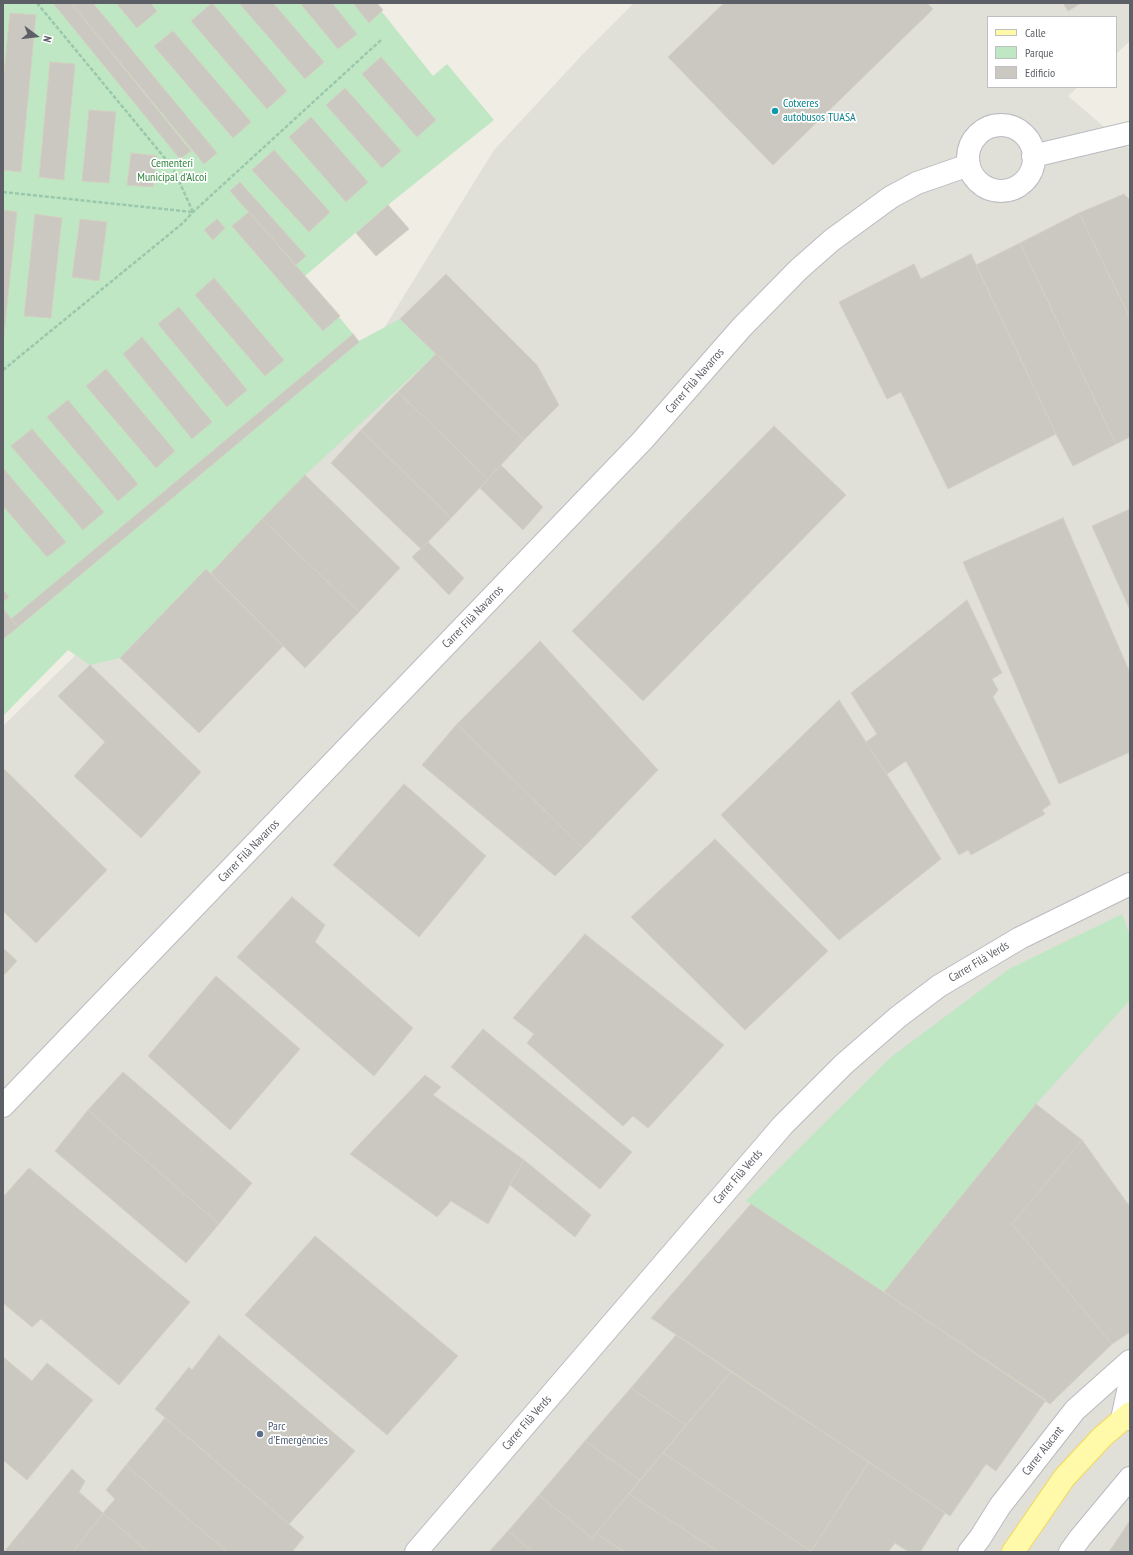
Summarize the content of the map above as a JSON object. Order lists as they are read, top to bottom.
{
  "streets": {
    "street": ["Carrer Filà Navarros", "Carrer Filà Verds", "Carrer Alacant"]
  },
  "parks": ["Cementeri Municipal d'Alcoi"],
  "places": ["Cotxeres autobusos TUASA", "Parc d'Emergències"],
  "legend": ["Calle", "Parque", "Edificio"],
  "north": "right"
}
